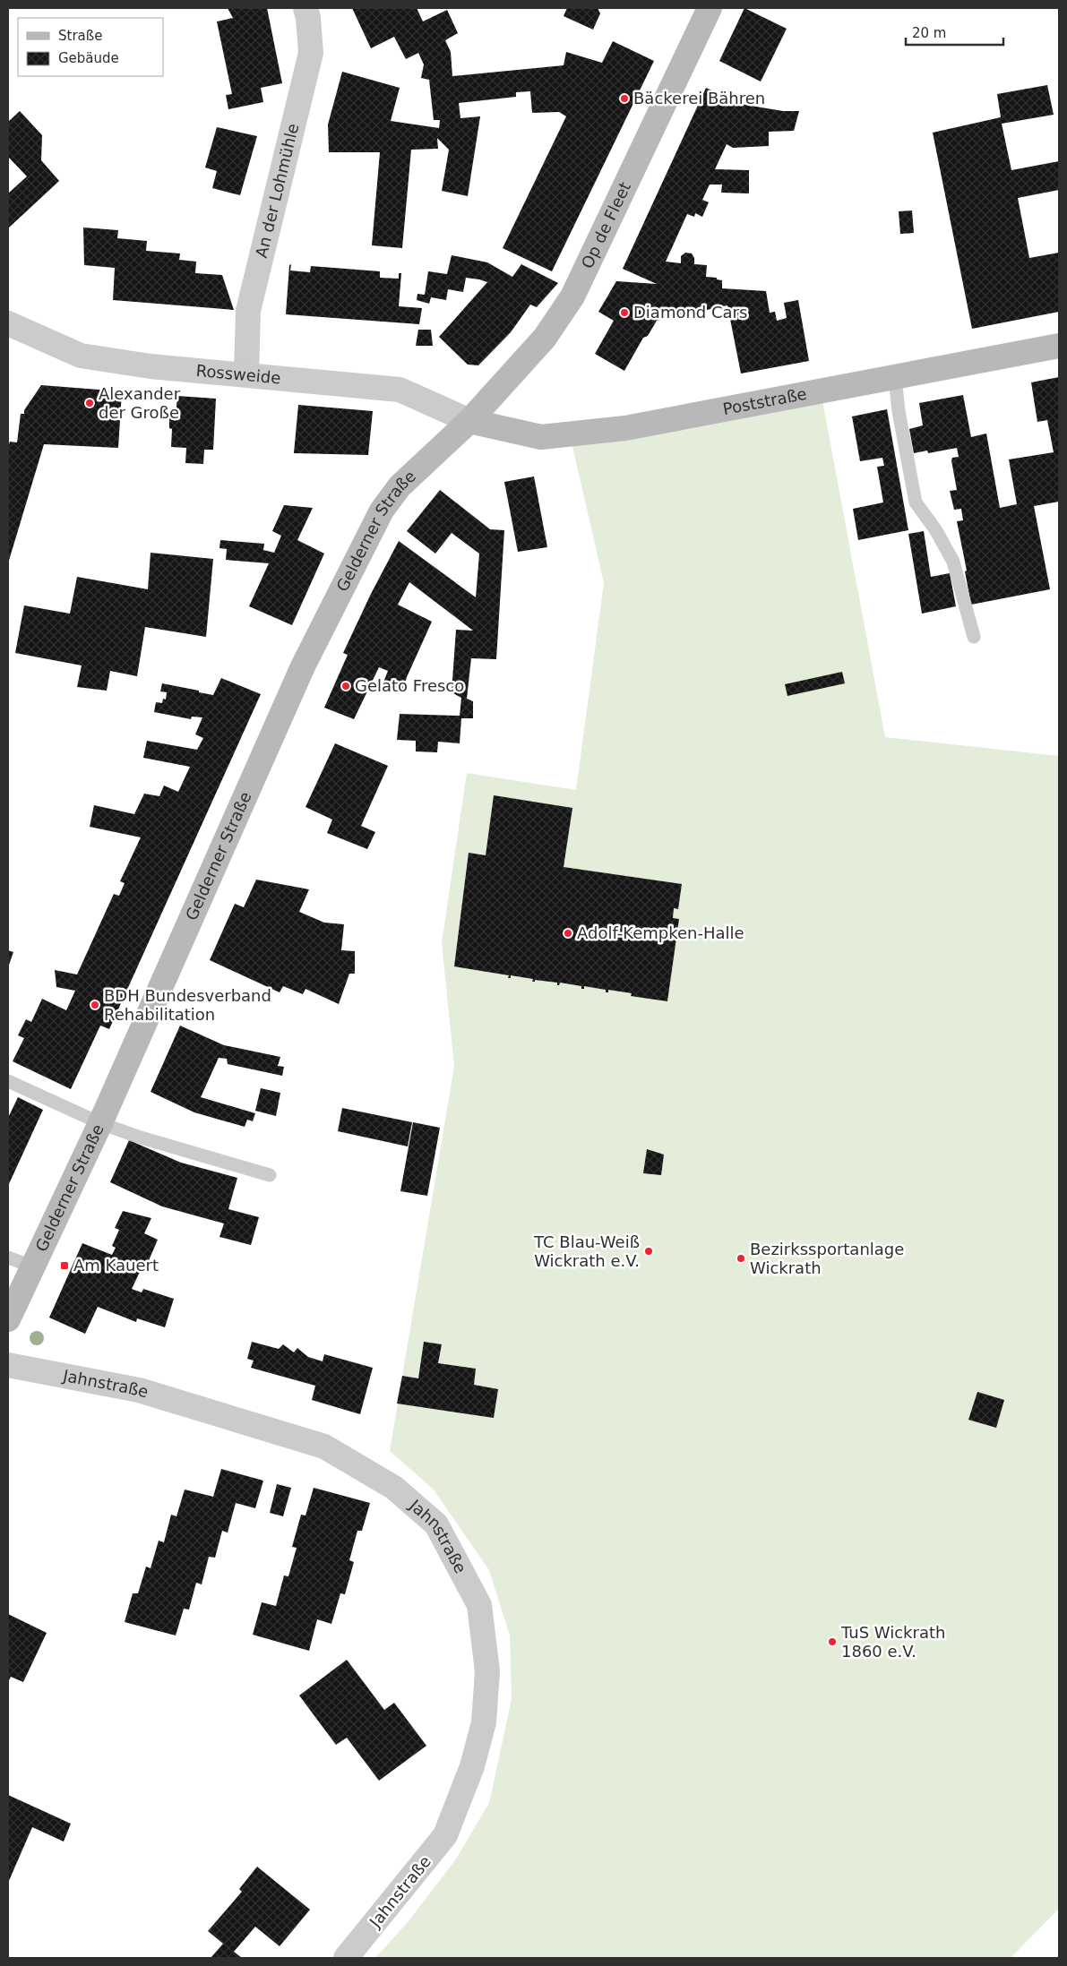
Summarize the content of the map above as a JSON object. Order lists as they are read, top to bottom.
{
  "streets": {
    "main road": ["Op de Fleet", "Poststraße", "Gelderner Straße"],
    "street": ["An der Lohmühle", "Rossweide", "Jahnstraße"]
  },
  "crossings": [
    ["An der Lohmühle", "Rossweide"],
    ["Op de Fleet", "Rossweide"],
    ["Op de Fleet", "Poststraße"],
    ["Op de Fleet", "Gelderner Straße"],
    ["Rossweide", "Poststraße"],
    ["Rossweide", "Gelderner Straße"],
    ["Poststraße", "Gelderner Straße"]
  ],
  "places": {
    "other": [
      "Bäckerei Bähren",
      "Diamond Cars",
      "Alexander der Große",
      "Gelato Fresco",
      "Adolf-Kempken-Halle",
      "BDH Bundesverband Rehabilitation",
      "TC Blau-Weiß Wickrath e.V.",
      "Bezirkssportanlage Wickrath",
      "TuS Wickrath 1860 e.V."
    ],
    "transit": ["Am Kauert"]
  },
  "legend": ["Straße", "Gebäude"],
  "scale_bar": "20 m"
}
